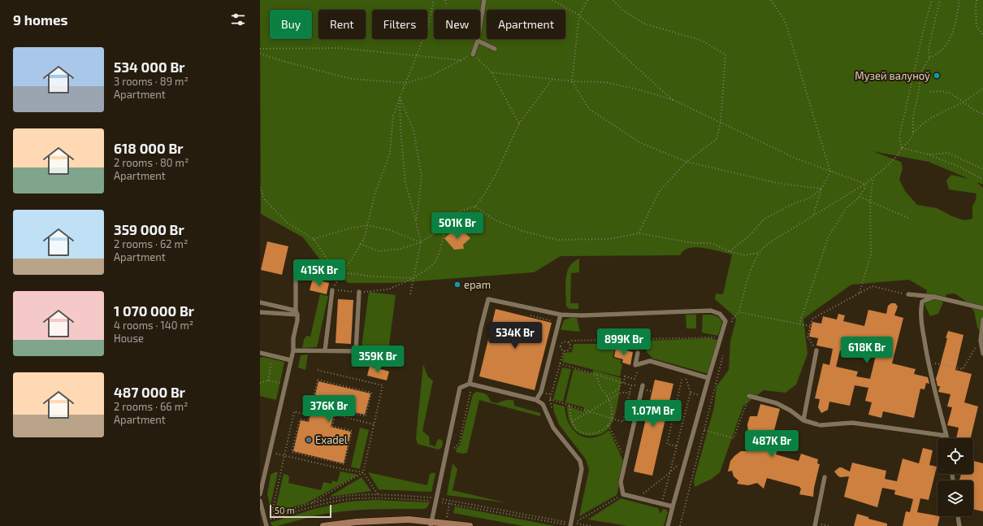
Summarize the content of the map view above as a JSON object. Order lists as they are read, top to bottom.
{
  "places": ["Музей валуноў", "epam", "Exadel"],
  "scale_bar": "50 m",
  "page": {
    "heading": "9 homes",
    "chip": [
      "Buy",
      "Rent",
      "Filters",
      "New",
      "Apartment"
    ],
    "list": [
      {
        "name": "534 000 Br",
        "note": "3 rooms · 89 m² · Apartment"
      },
      {
        "name": "618 000 Br",
        "note": "2 rooms · 80 m² · Apartment"
      },
      {
        "name": "359 000 Br",
        "note": "2 rooms · 62 m² · Apartment"
      },
      {
        "name": "1 070 000 Br",
        "note": "4 rooms · 140 m² · House"
      },
      {
        "name": "487 000 Br",
        "note": "2 rooms · 66 m² · Apartment"
      }
    ],
    "price": [
      "501K Br",
      "415K Br",
      "534K Br",
      "899K Br",
      "618K Br",
      "359K Br",
      "376K Br",
      "1.07M Br",
      "487K Br"
    ],
    "scale": "50 m"
  }
}
